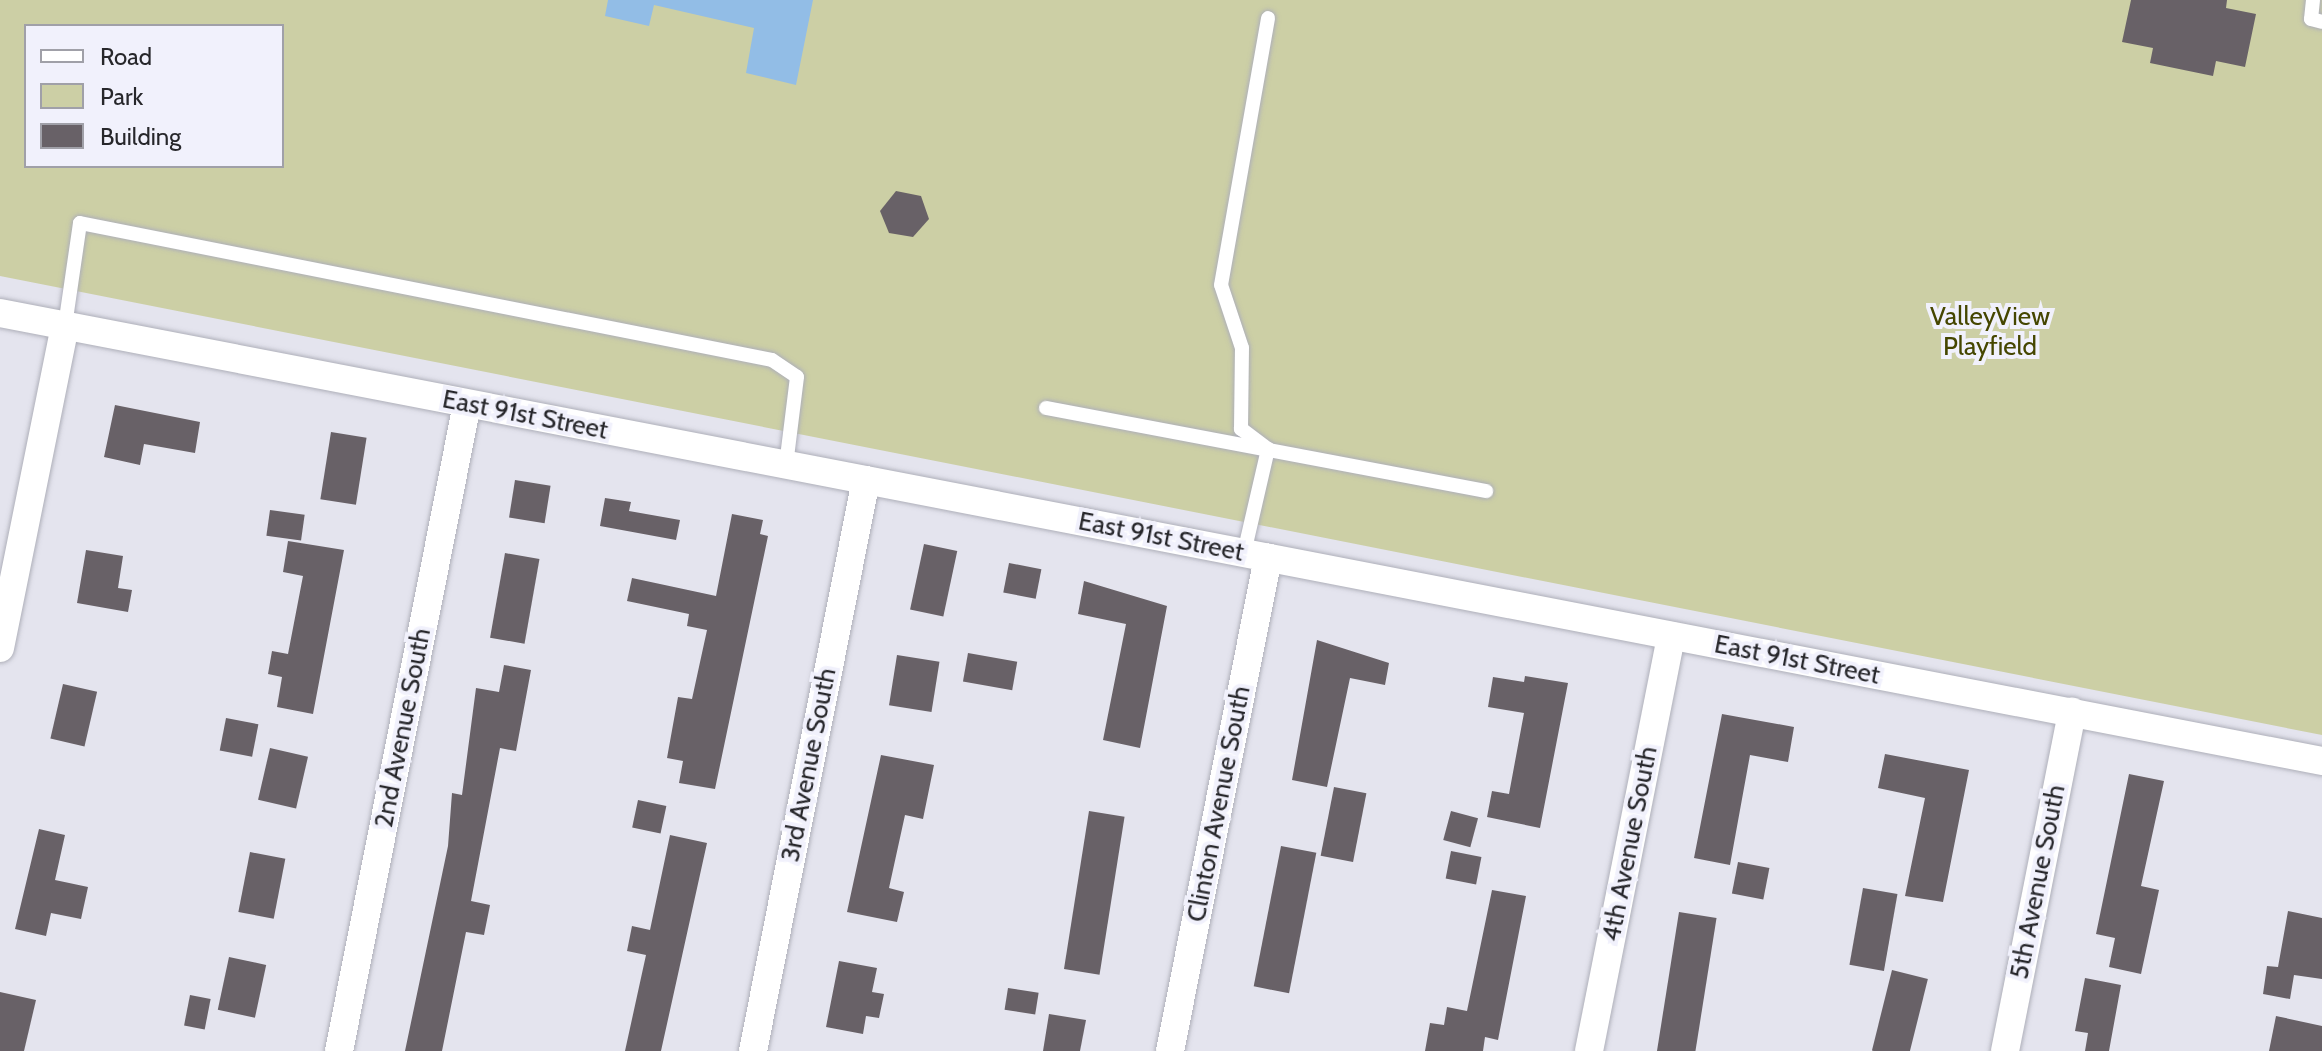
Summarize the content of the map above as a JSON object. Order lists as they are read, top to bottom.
{
  "streets": {
    "street": [
      "East 91st Street",
      "2nd Avenue South",
      "3rd Avenue South",
      "Clinton Avenue South",
      "4th Avenue South",
      "5th Avenue South"
    ]
  },
  "crossings": [
    ["East 91st Street", "2nd Avenue South"],
    ["East 91st Street", "3rd Avenue South"],
    ["East 91st Street", "Clinton Avenue South"],
    ["East 91st Street", "4th Avenue South"],
    ["East 91st Street", "5th Avenue South"]
  ],
  "parks": ["ValleyView Playfield"],
  "legend": ["Road", "Park", "Building"]
}
